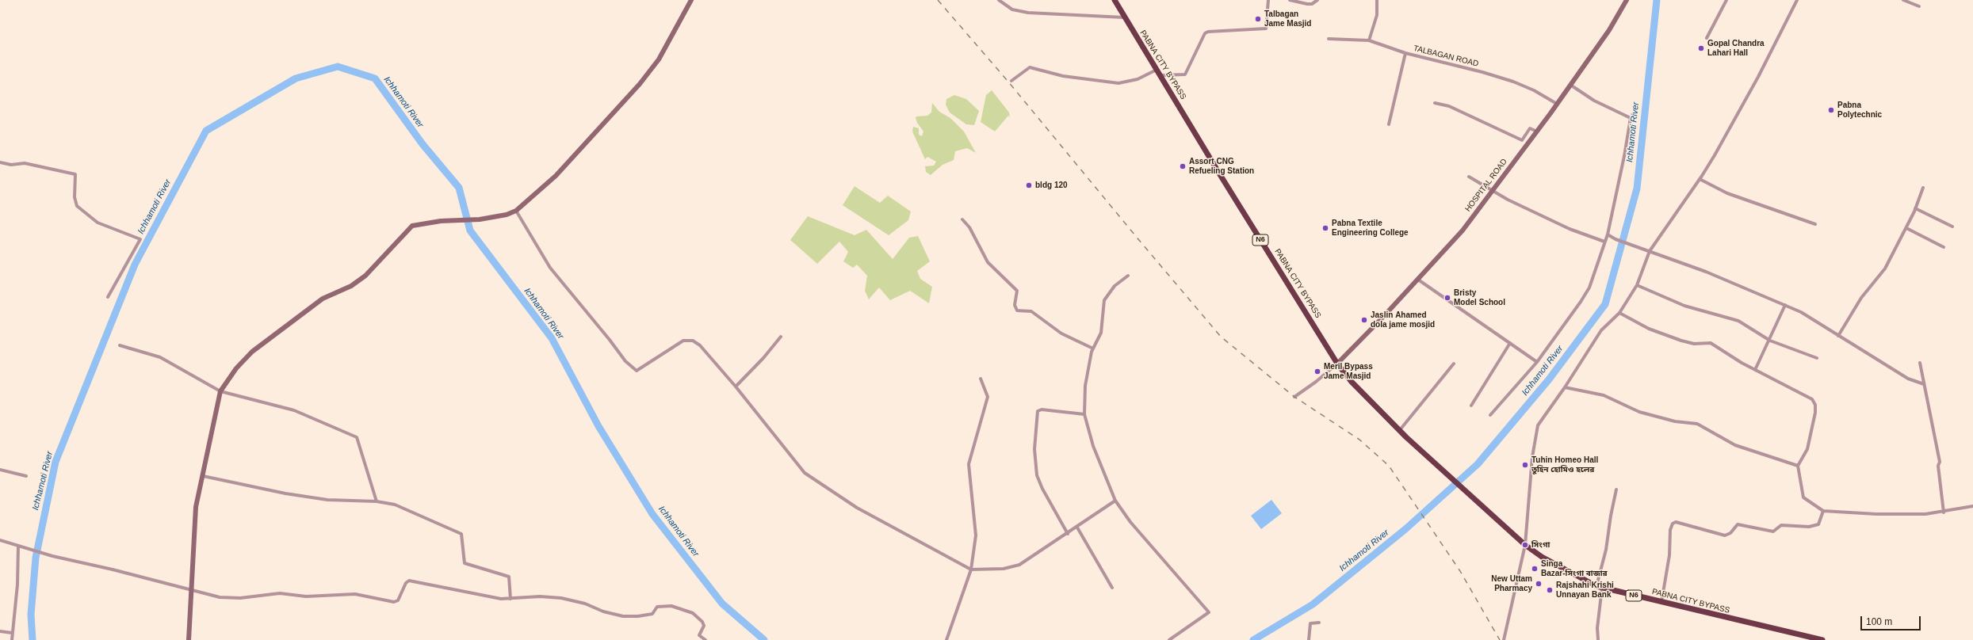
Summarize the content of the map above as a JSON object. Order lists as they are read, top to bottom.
{
  "streets": {
    "highway": ["PABNA CITY BYPASS", "N6"],
    "main road": ["HOSPITAL ROAD"],
    "street": ["TALBAGAN ROAD"]
  },
  "crossings": [
    ["TALBAGAN ROAD", "HOSPITAL ROAD"],
    ["PABNA CITY BYPASS", "HOSPITAL ROAD"]
  ],
  "water": ["Ichhamoti River"],
  "places": [
    "Talbagan Jame Masjid",
    "Gopal Chandra Lahari Hall",
    "Pabna Polytechnic",
    "Assort CNG Refueling Station",
    "bldg 120",
    "Pabna Textile Engineering College",
    "Bristy Model School",
    "Jaslin Ahamed dola jame mosjid",
    "Meril Bypass Jame Masjid",
    "Tuhin Homeo Hall তুহিন হোমিও হলের",
    "সিংগা",
    "Singa Bazar-সিংগা বাজার",
    "New Uttam Pharmacy",
    "Rajshahi Krishi Unnayan Bank"
  ],
  "scale_bar": "100 m"
}
